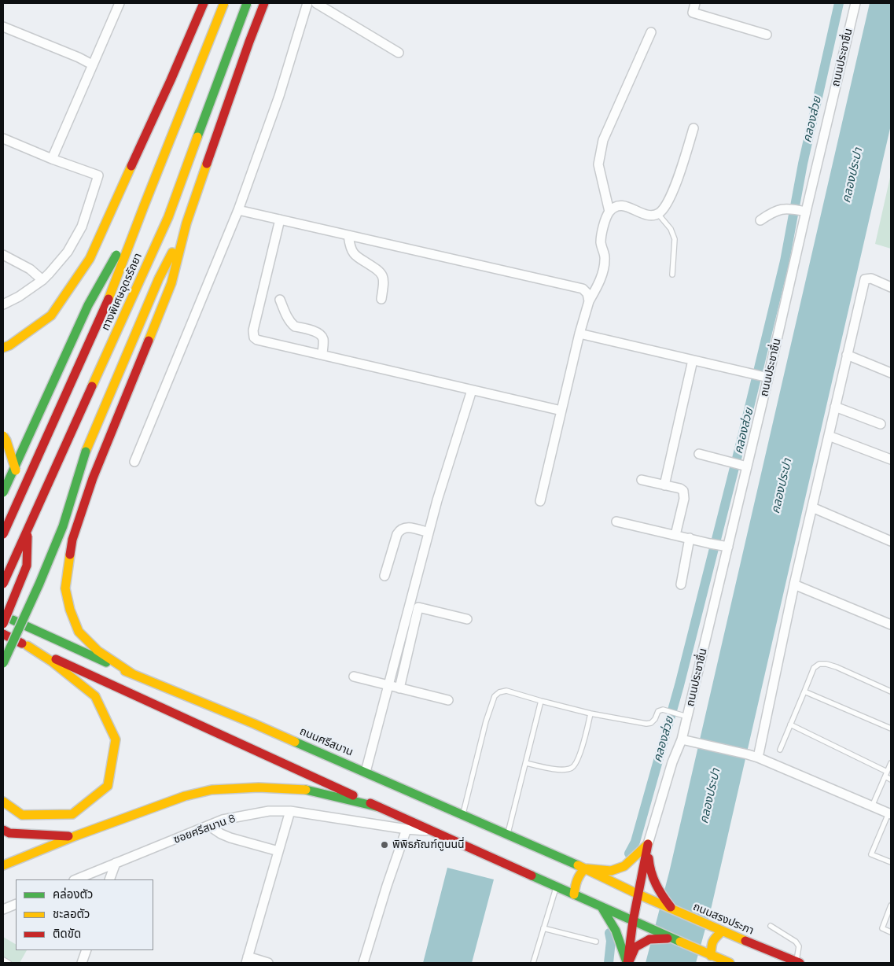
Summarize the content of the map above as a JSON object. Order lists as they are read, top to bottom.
{
  "streets": {
    "main road": ["ทางพิเศษอุดรรัถยา", "ถนนศรีสมาน", "ถนนสรงประภา"],
    "street": ["ถนนประชาชื่น", "ซอยศรีสมาน 8"]
  },
  "crossings": [
    ["ถนนศรีสมาน", "ถนนสรงประภา"]
  ],
  "water": ["คลองส่วย", "คลองประปา"],
  "places": ["พิพิธภัณฑ์ตูนนนี่"],
  "legend": ["คล่องตัว", "ชะลอตัว", "ติดขัด"]
}
